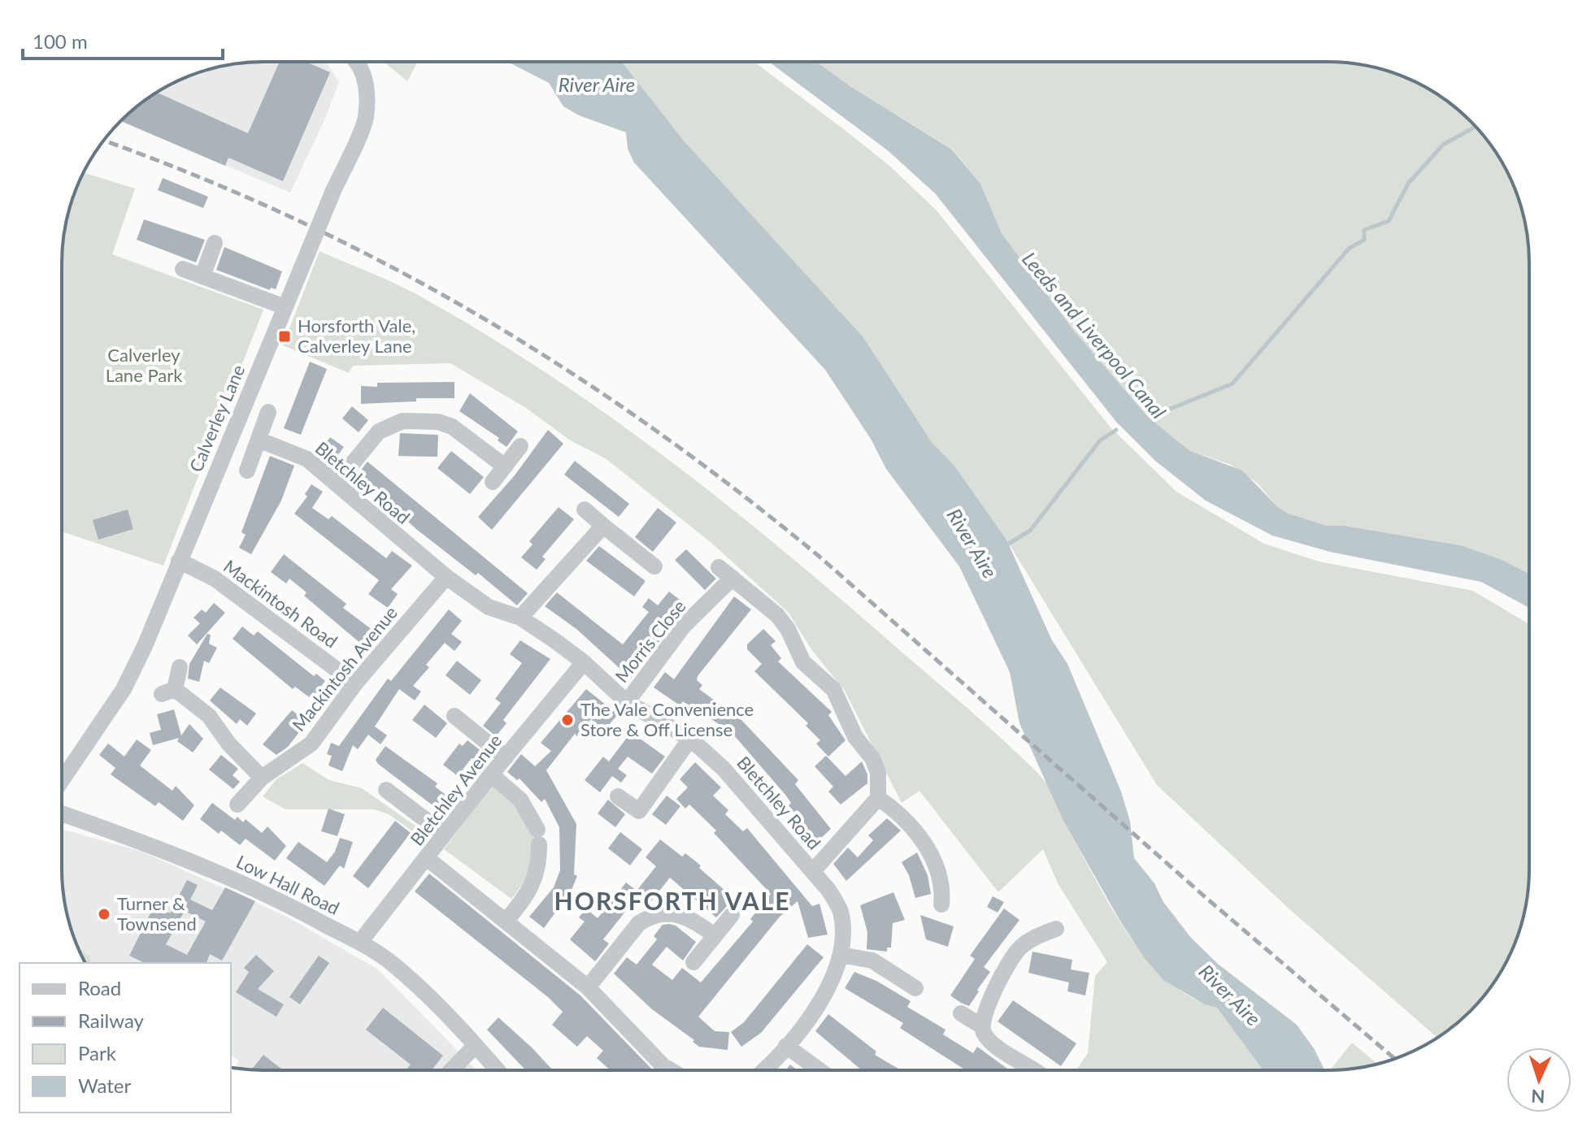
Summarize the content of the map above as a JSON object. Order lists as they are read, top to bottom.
{
  "streets": {
    "street": [
      "Calverley Lane",
      "Bletchley Road",
      "Mackintosh Road",
      "Morris Close",
      "Mackintosh Avenue",
      "Bletchley Avenue",
      "Low Hall Road"
    ]
  },
  "crossings": [
    ["Calverley Lane", "Mackintosh Road"],
    ["Bletchley Road", "Morris Close"],
    ["Bletchley Road", "Mackintosh Avenue"],
    ["Bletchley Road", "Bletchley Avenue"],
    ["Mackintosh Road", "Mackintosh Avenue"],
    ["Bletchley Avenue", "Low Hall Road"]
  ],
  "districts": ["HORSFORTH VALE"],
  "water": ["River Aire", "Leeds and Liverpool Canal"],
  "parks": ["Calverley Lane Park"],
  "places": {
    "transit": ["Horsforth Vale, Calverley Lane"],
    "other": ["The Vale Convenience Store & Off License", "Turner & Townsend"]
  },
  "legend": [
    "Road",
    "Railway",
    "Park",
    "Water"
  ],
  "scale_bar": "100 m",
  "north": "bottom"
}
